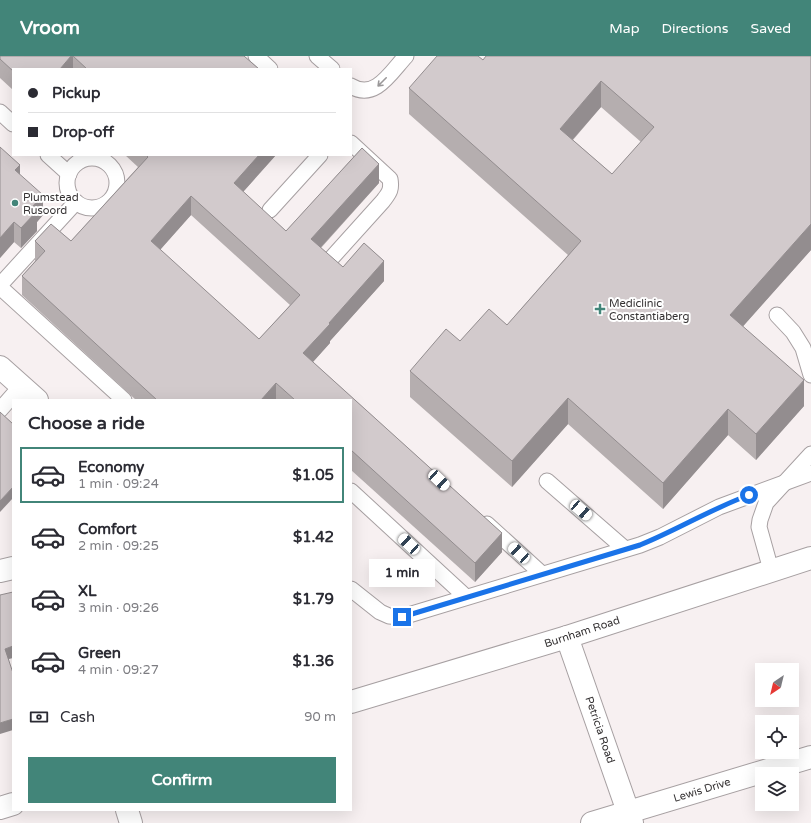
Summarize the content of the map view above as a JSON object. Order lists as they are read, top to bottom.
{
  "streets": {
    "street": ["Burnham Road", "Petricia Road", "Lewis Drive"]
  },
  "crossings": [
    ["Burnham Road", "Petricia Road"],
    ["Petricia Road", "Lewis Drive"]
  ],
  "places": {
    "other": ["Plumstead Rusoord"],
    "health": ["Mediclinic Constantiaberg"]
  },
  "north": "bottom left",
  "page": {
    "header": "Vroom",
    "nav": ["Map", "Directions", "Saved"],
    "banner": ["Pickup", "Drop-off"],
    "heading": "Choose a ride",
    "list": [
      {
        "name": "Economy",
        "note": "1 min · 09:24",
        "value": "$1.05"
      },
      {
        "name": "Comfort",
        "note": "2 min · 09:25",
        "value": "$1.42"
      },
      {
        "name": "XL",
        "note": "3 min · 09:26",
        "value": "$1.79"
      },
      {
        "name": "Green",
        "note": "4 min · 09:27",
        "value": "$1.36"
      }
    ],
    "bubble": "1 min",
    "pay": ["Cash", "90 m"],
    "buttons": "Confirm"
  }
}
